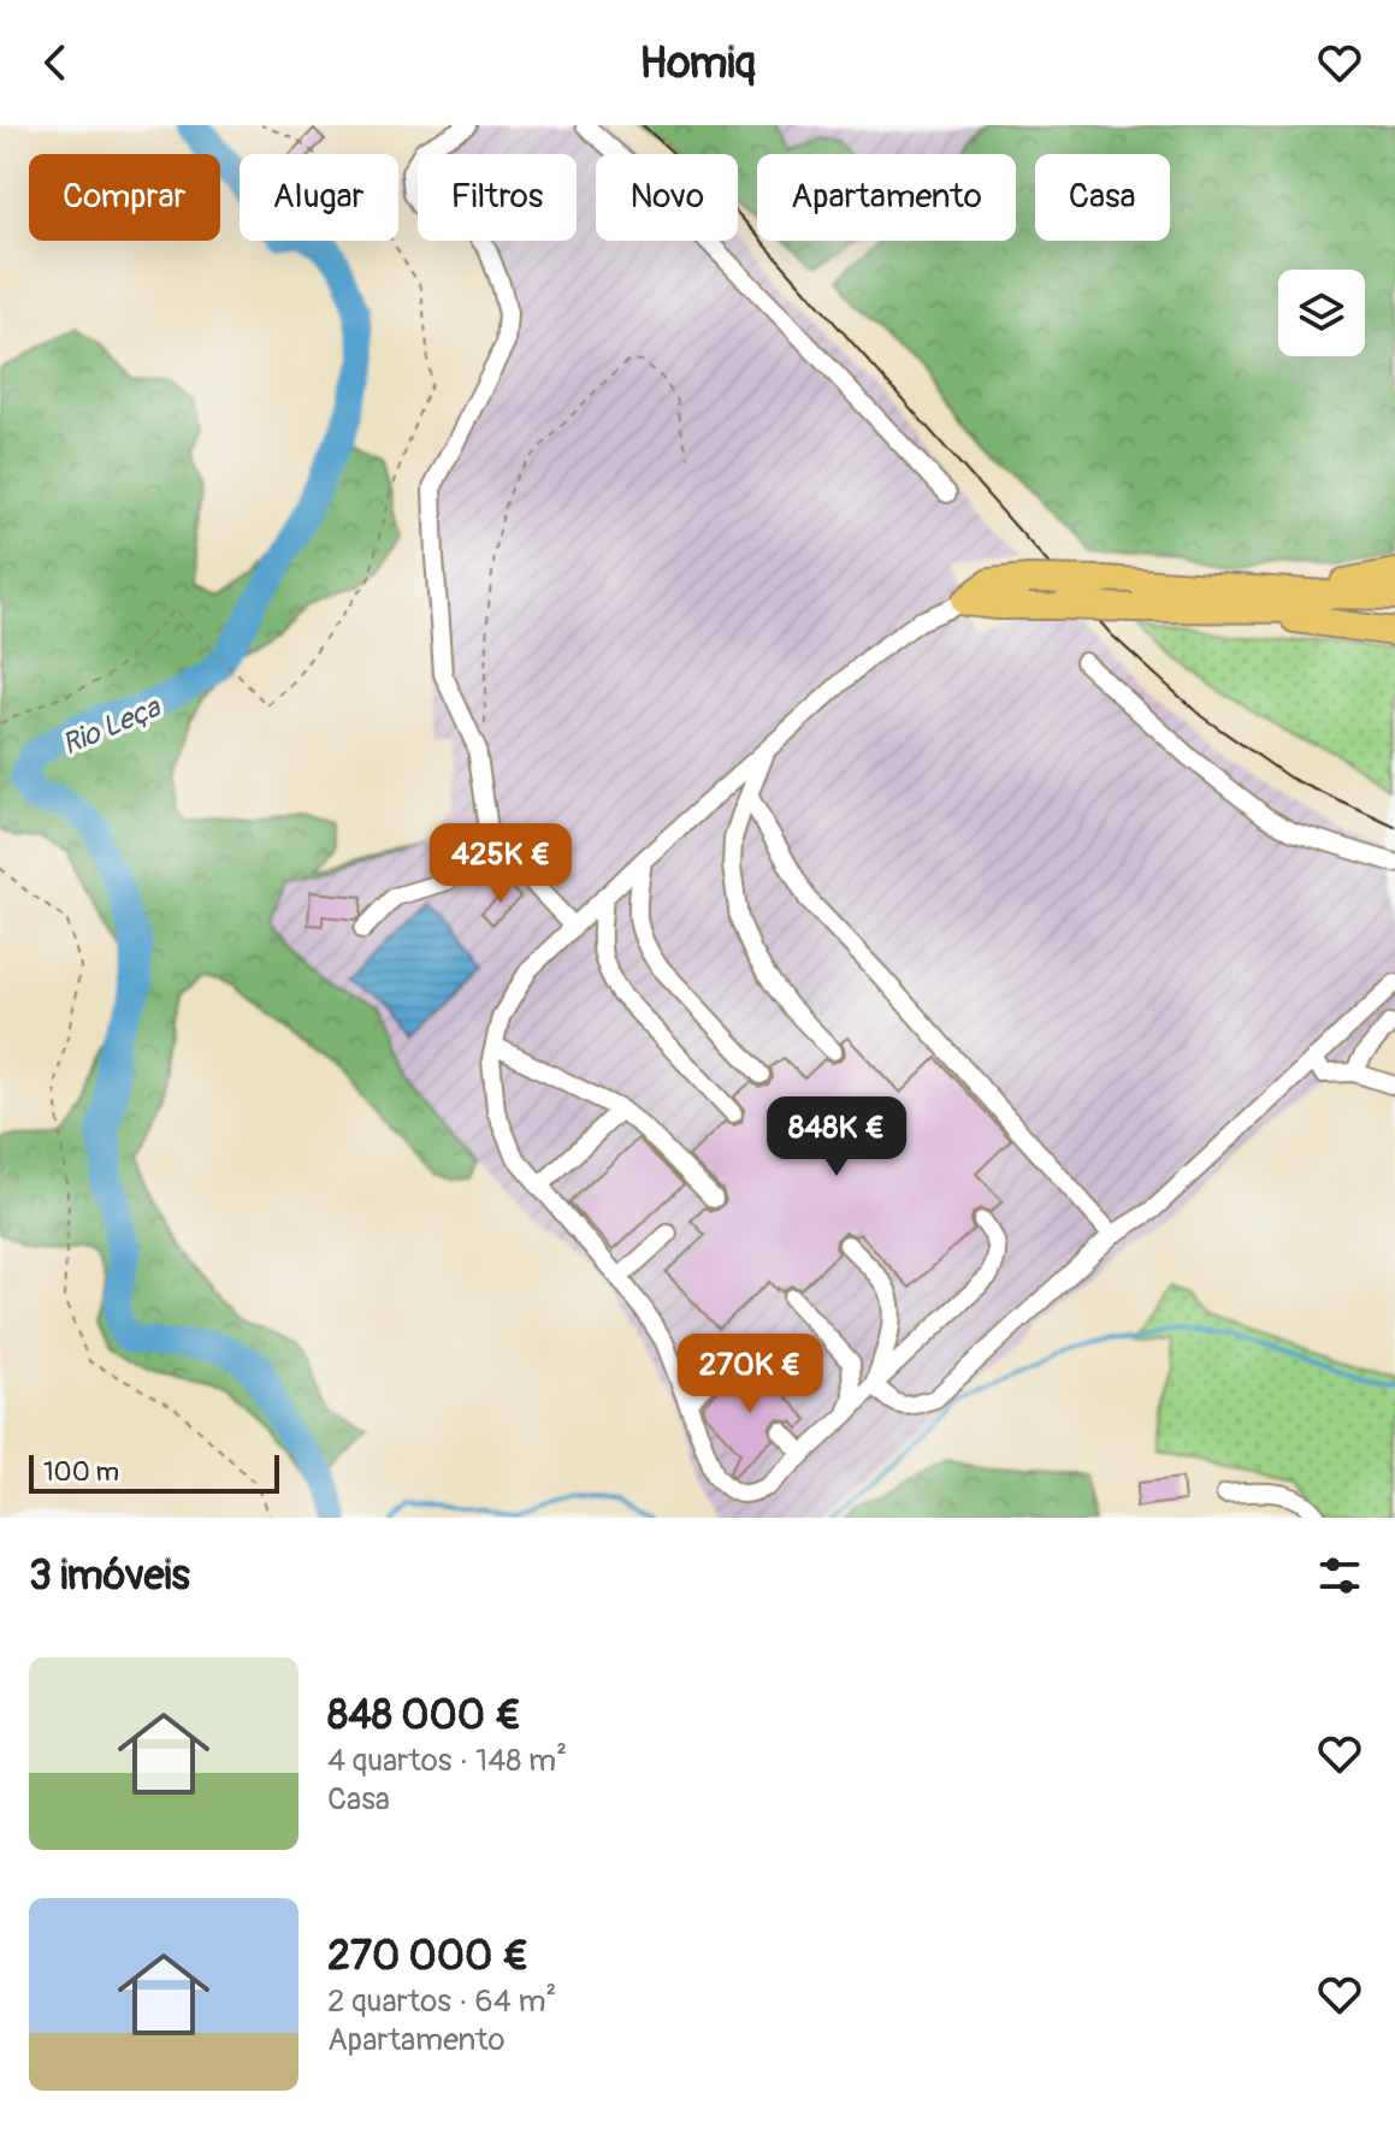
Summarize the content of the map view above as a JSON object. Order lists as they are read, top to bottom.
{
  "water": ["Rio Leça"],
  "scale_bar": "100 m",
  "page": {
    "header": "Homiq",
    "chip": [
      "Comprar",
      "Alugar",
      "Filtros",
      "Novo",
      "Apartamento",
      "Casa"
    ],
    "price": ["425K €", "848K €", "270K €"],
    "scale": "100 m",
    "heading": "3 imóveis",
    "list": [
      {
        "name": "848 000 €",
        "note": "4 quartos · 148 m² · Casa"
      },
      {
        "name": "270 000 €",
        "note": "2 quartos · 64 m² · Apartamento"
      }
    ]
  }
}
